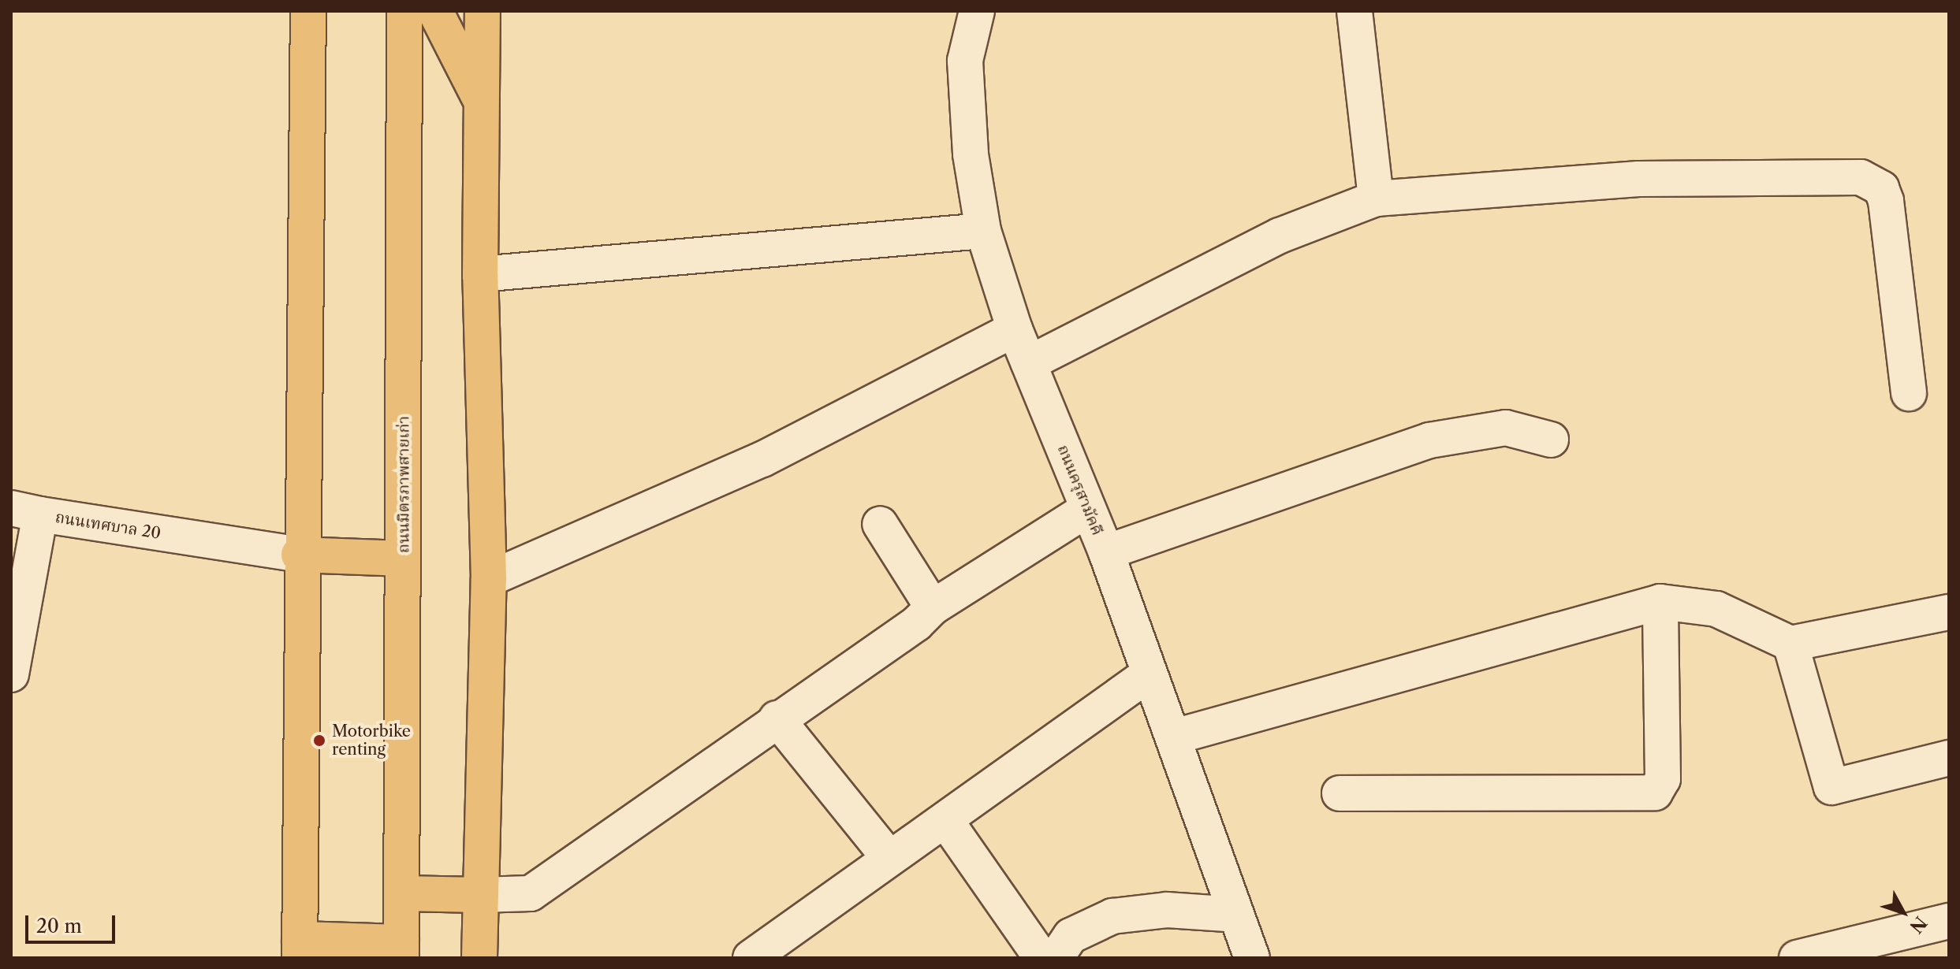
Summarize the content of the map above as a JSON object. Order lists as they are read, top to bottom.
{
  "streets": {
    "main road": ["ถนนมิตรภาพสายเก่า"],
    "street": ["ถนนครุสามัคคี", "ถนนเทศบาล 20"]
  },
  "places": ["Motorbike renting"],
  "scale_bar": "20 m",
  "north": "bottom right"
}
